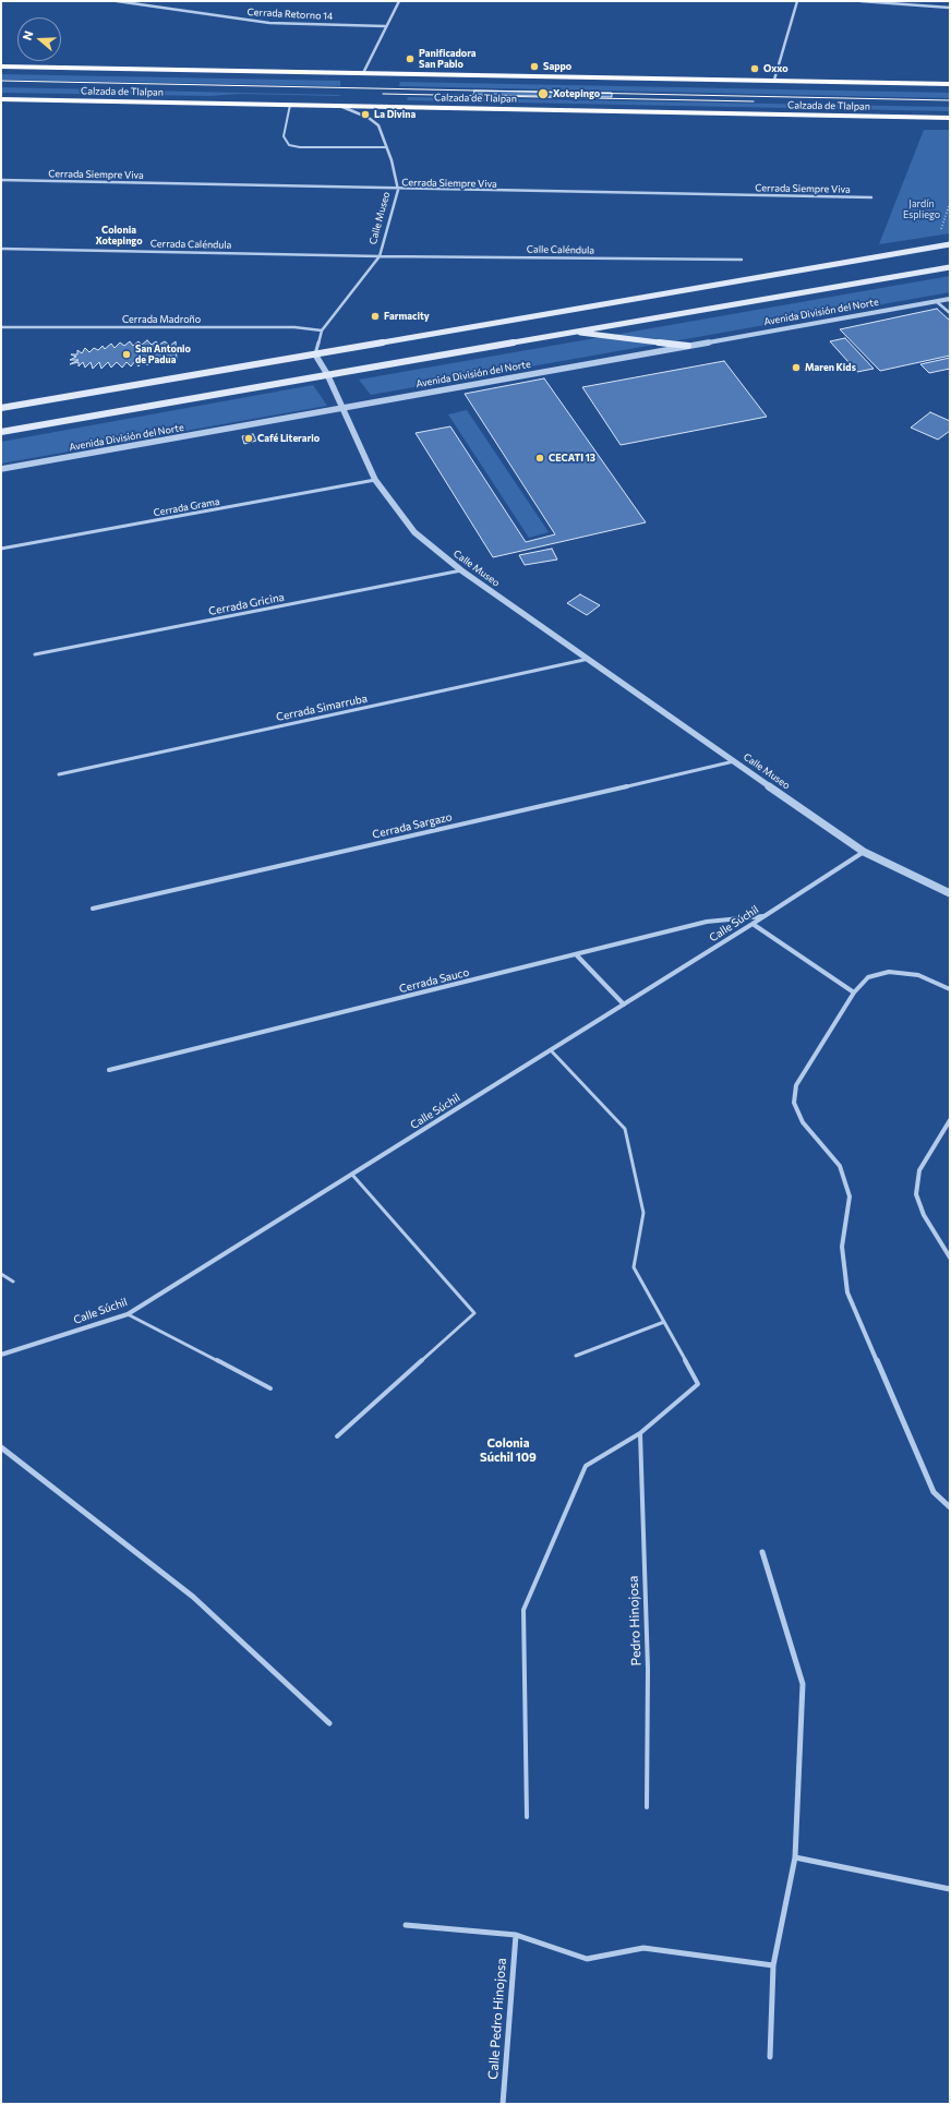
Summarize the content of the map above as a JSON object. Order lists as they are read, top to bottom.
{
  "streets": {
    "highway": ["Calzada de Tlalpan"],
    "main road": ["Avenida División del Norte"],
    "street": [
      "Cerrada Retorno 14",
      "Cerrada Siempre Viva",
      "Calle Museo",
      "Cerrada Caléndula",
      "Calle Caléndula",
      "Cerrada Madroño",
      "Cerrada Grama",
      "Cerrada Gricina",
      "Cerrada Simarruba",
      "Cerrada Sargazo",
      "Calle Súchil",
      "Cerrada Sauco",
      "Calle Pedro Hinojosa"
    ],
    "lane": ["Pedro Hinojosa"]
  },
  "crossings": [
    ["Calzada de Tlalpan", "Calle Museo"],
    ["Cerrada Siempre Viva", "Calle Museo"],
    ["Calle Museo", "Cerrada Caléndula"],
    ["Calle Museo", "Calle Caléndula"],
    ["Calle Museo", "Avenida División del Norte"],
    ["Calle Museo", "Cerrada Madroño"],
    ["Calle Museo", "Cerrada Grama"],
    ["Calle Museo", "Cerrada Gricina"],
    ["Calle Museo", "Cerrada Simarruba"],
    ["Calle Museo", "Cerrada Sargazo"],
    ["Calle Museo", "Calle Súchil"],
    ["Cerrada Caléndula", "Calle Caléndula"],
    ["Calle Súchil", "Cerrada Sauco"]
  ],
  "districts": ["Colonia Xotepingo", "Colonia Súchil 109"],
  "parks": ["Jardín Espliego"],
  "places": [
    "Panificadora San Pablo",
    "Sappo",
    "Oxxo",
    "Xotepingo",
    "La Divina",
    "Farmacity",
    "San Antonio de Padua",
    "Maren Kids",
    "Café Literario",
    "CECATI 13"
  ],
  "north": "left"
}
